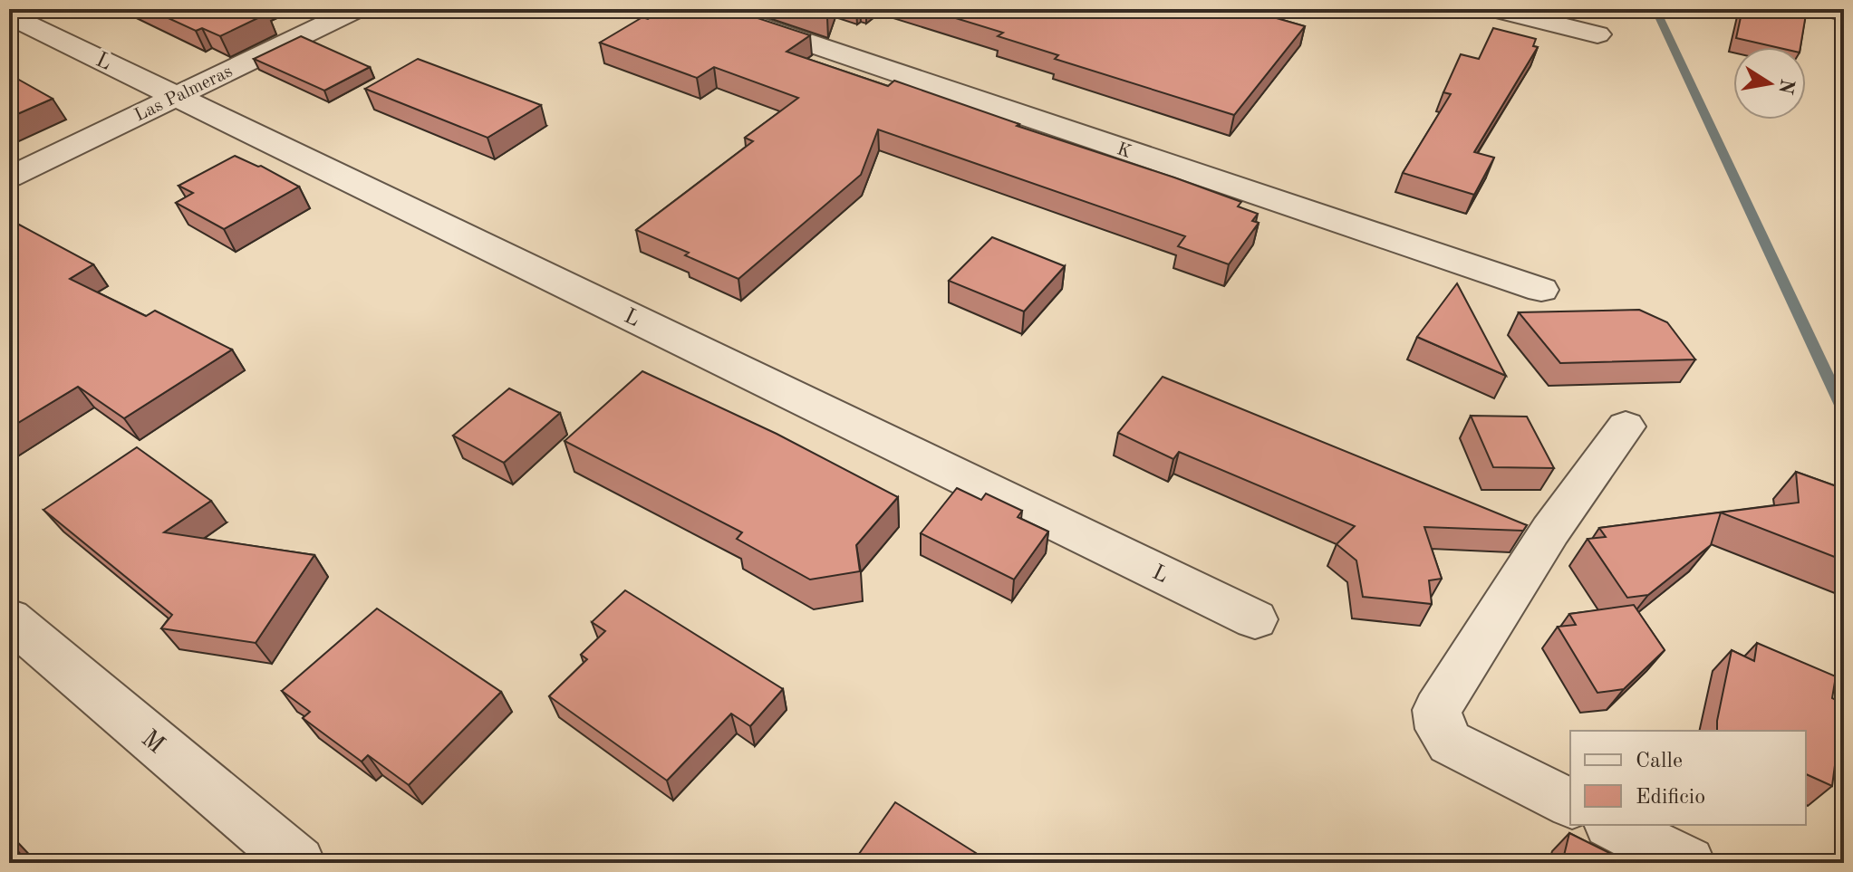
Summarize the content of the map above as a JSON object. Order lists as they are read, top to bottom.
{
  "streets": {
    "street": [
      "L",
      "Las Palmeras",
      "K",
      "M"
    ]
  },
  "crossings": [
    ["L", "Las Palmeras"]
  ],
  "legend": ["Calle", "Edificio"],
  "north": "right"
}
